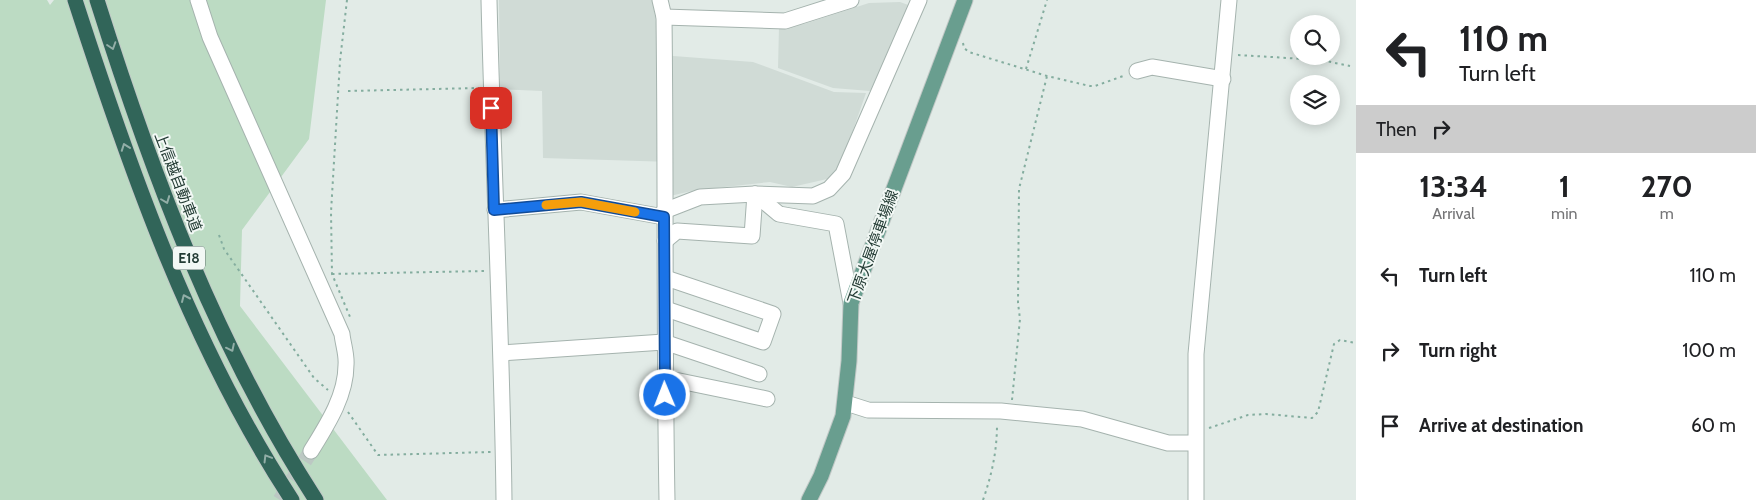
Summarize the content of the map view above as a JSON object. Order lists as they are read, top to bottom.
{
  "streets": {
    "highway": ["上信越自動車道", "E18"],
    "main road": ["下原大屋停車場線"]
  },
  "page": {
    "turn": ["110 m", "Turn left"],
    "then": "Then",
    "eta": [
      "13:34",
      "Arrival",
      "1",
      "min",
      "270",
      "m"
    ],
    "list": [
      {
        "name": "Turn left",
        "value": "110 m"
      },
      {
        "name": "Turn right",
        "value": "100 m"
      },
      {
        "name": "Arrive at destination",
        "value": "60 m"
      }
    ]
  }
}
